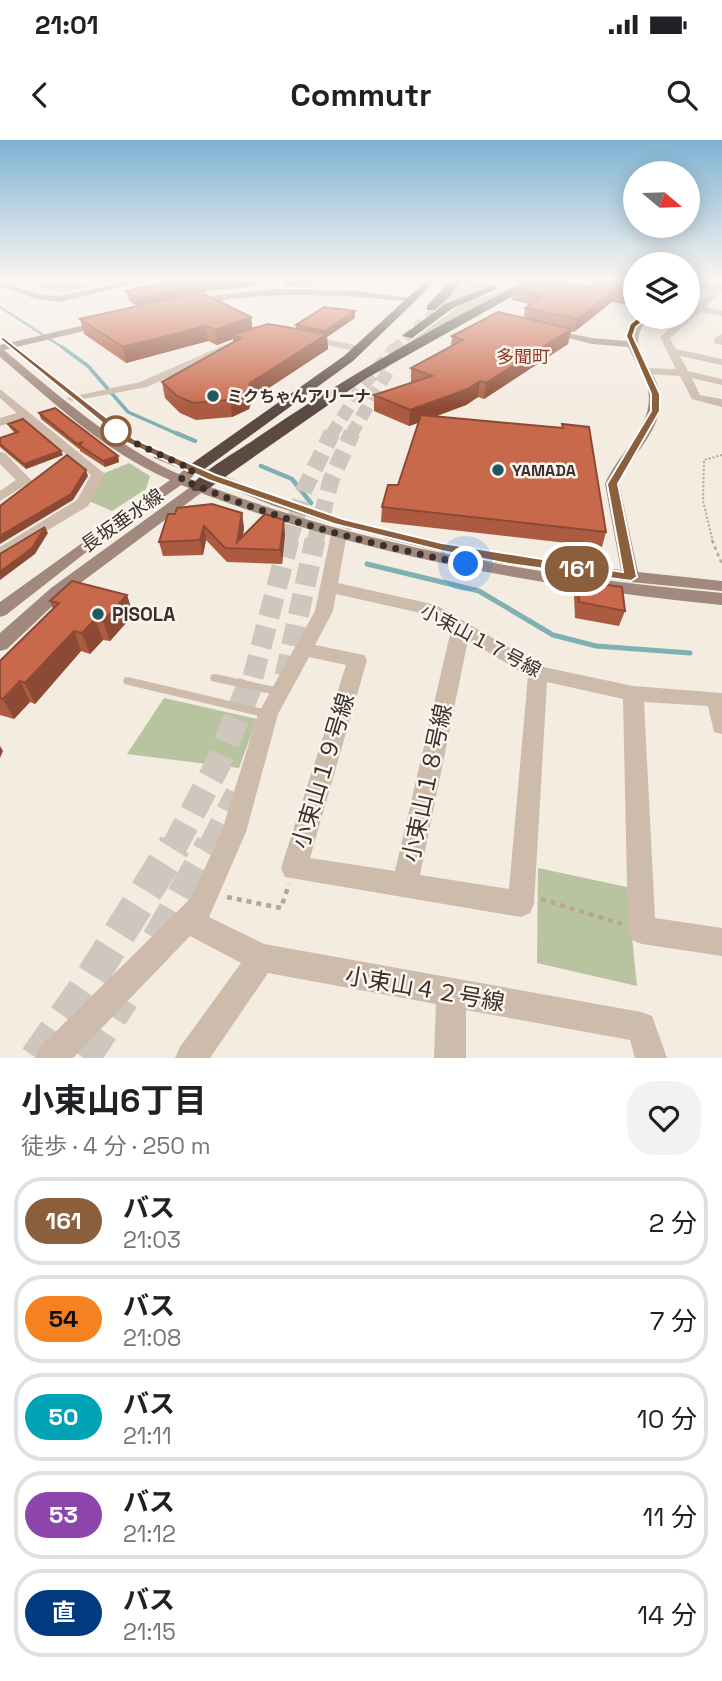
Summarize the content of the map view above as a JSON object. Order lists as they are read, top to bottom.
{
  "streets": {
    "street": [
      "長坂垂水線",
      "小束山１７号線",
      "小束山１９号線",
      "小束山１８号線",
      "小束山４２号線"
    ]
  },
  "crossings": [
    ["小束山１７号線", "小束山１８号線"],
    ["小束山１９号線", "小束山１８号線"]
  ],
  "districts": ["多聞町"],
  "places": ["ミクちゃんアリーナ", "YAMADA", "PISOLA"],
  "lines": ["bus line 161"],
  "north": "right",
  "page": {
    "status": "21:01",
    "header": "Commutr",
    "on_map": "161",
    "heading": ["小束山6丁目", "徒歩 · 4 分 · 250 m"],
    "list": [
      {
        "mark": "161",
        "name": "バス",
        "note": "21:03",
        "value": "2 分"
      },
      {
        "mark": "54",
        "name": "バス",
        "note": "21:08",
        "value": "7 分"
      },
      {
        "mark": "50",
        "name": "バス",
        "note": "21:11",
        "value": "10 分"
      },
      {
        "mark": "53",
        "name": "バス",
        "note": "21:12",
        "value": "11 分"
      },
      {
        "mark": "直",
        "name": "バス",
        "note": "21:15",
        "value": "14 分"
      }
    ]
  }
}
